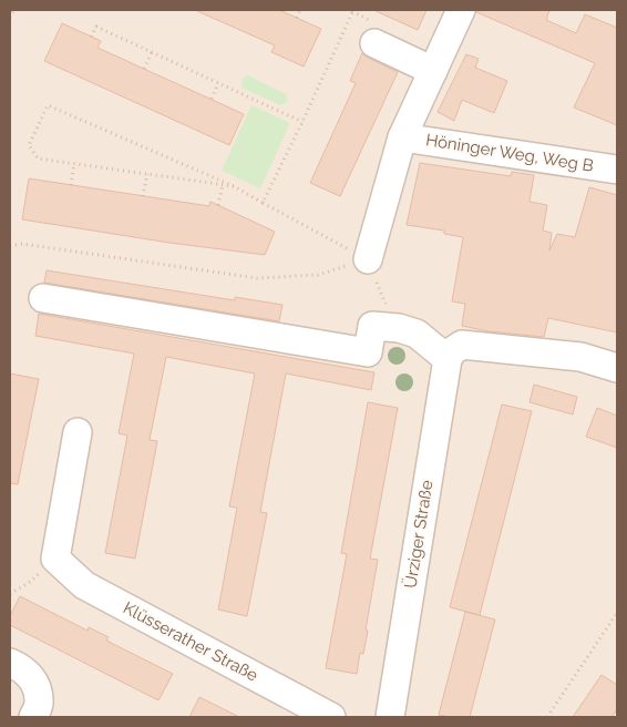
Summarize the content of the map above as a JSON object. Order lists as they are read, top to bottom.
{
  "streets": {
    "street": ["Höninger Weg, Weg B", "Ürziger Straße", "Klüsserather Straße"]
  }
}
